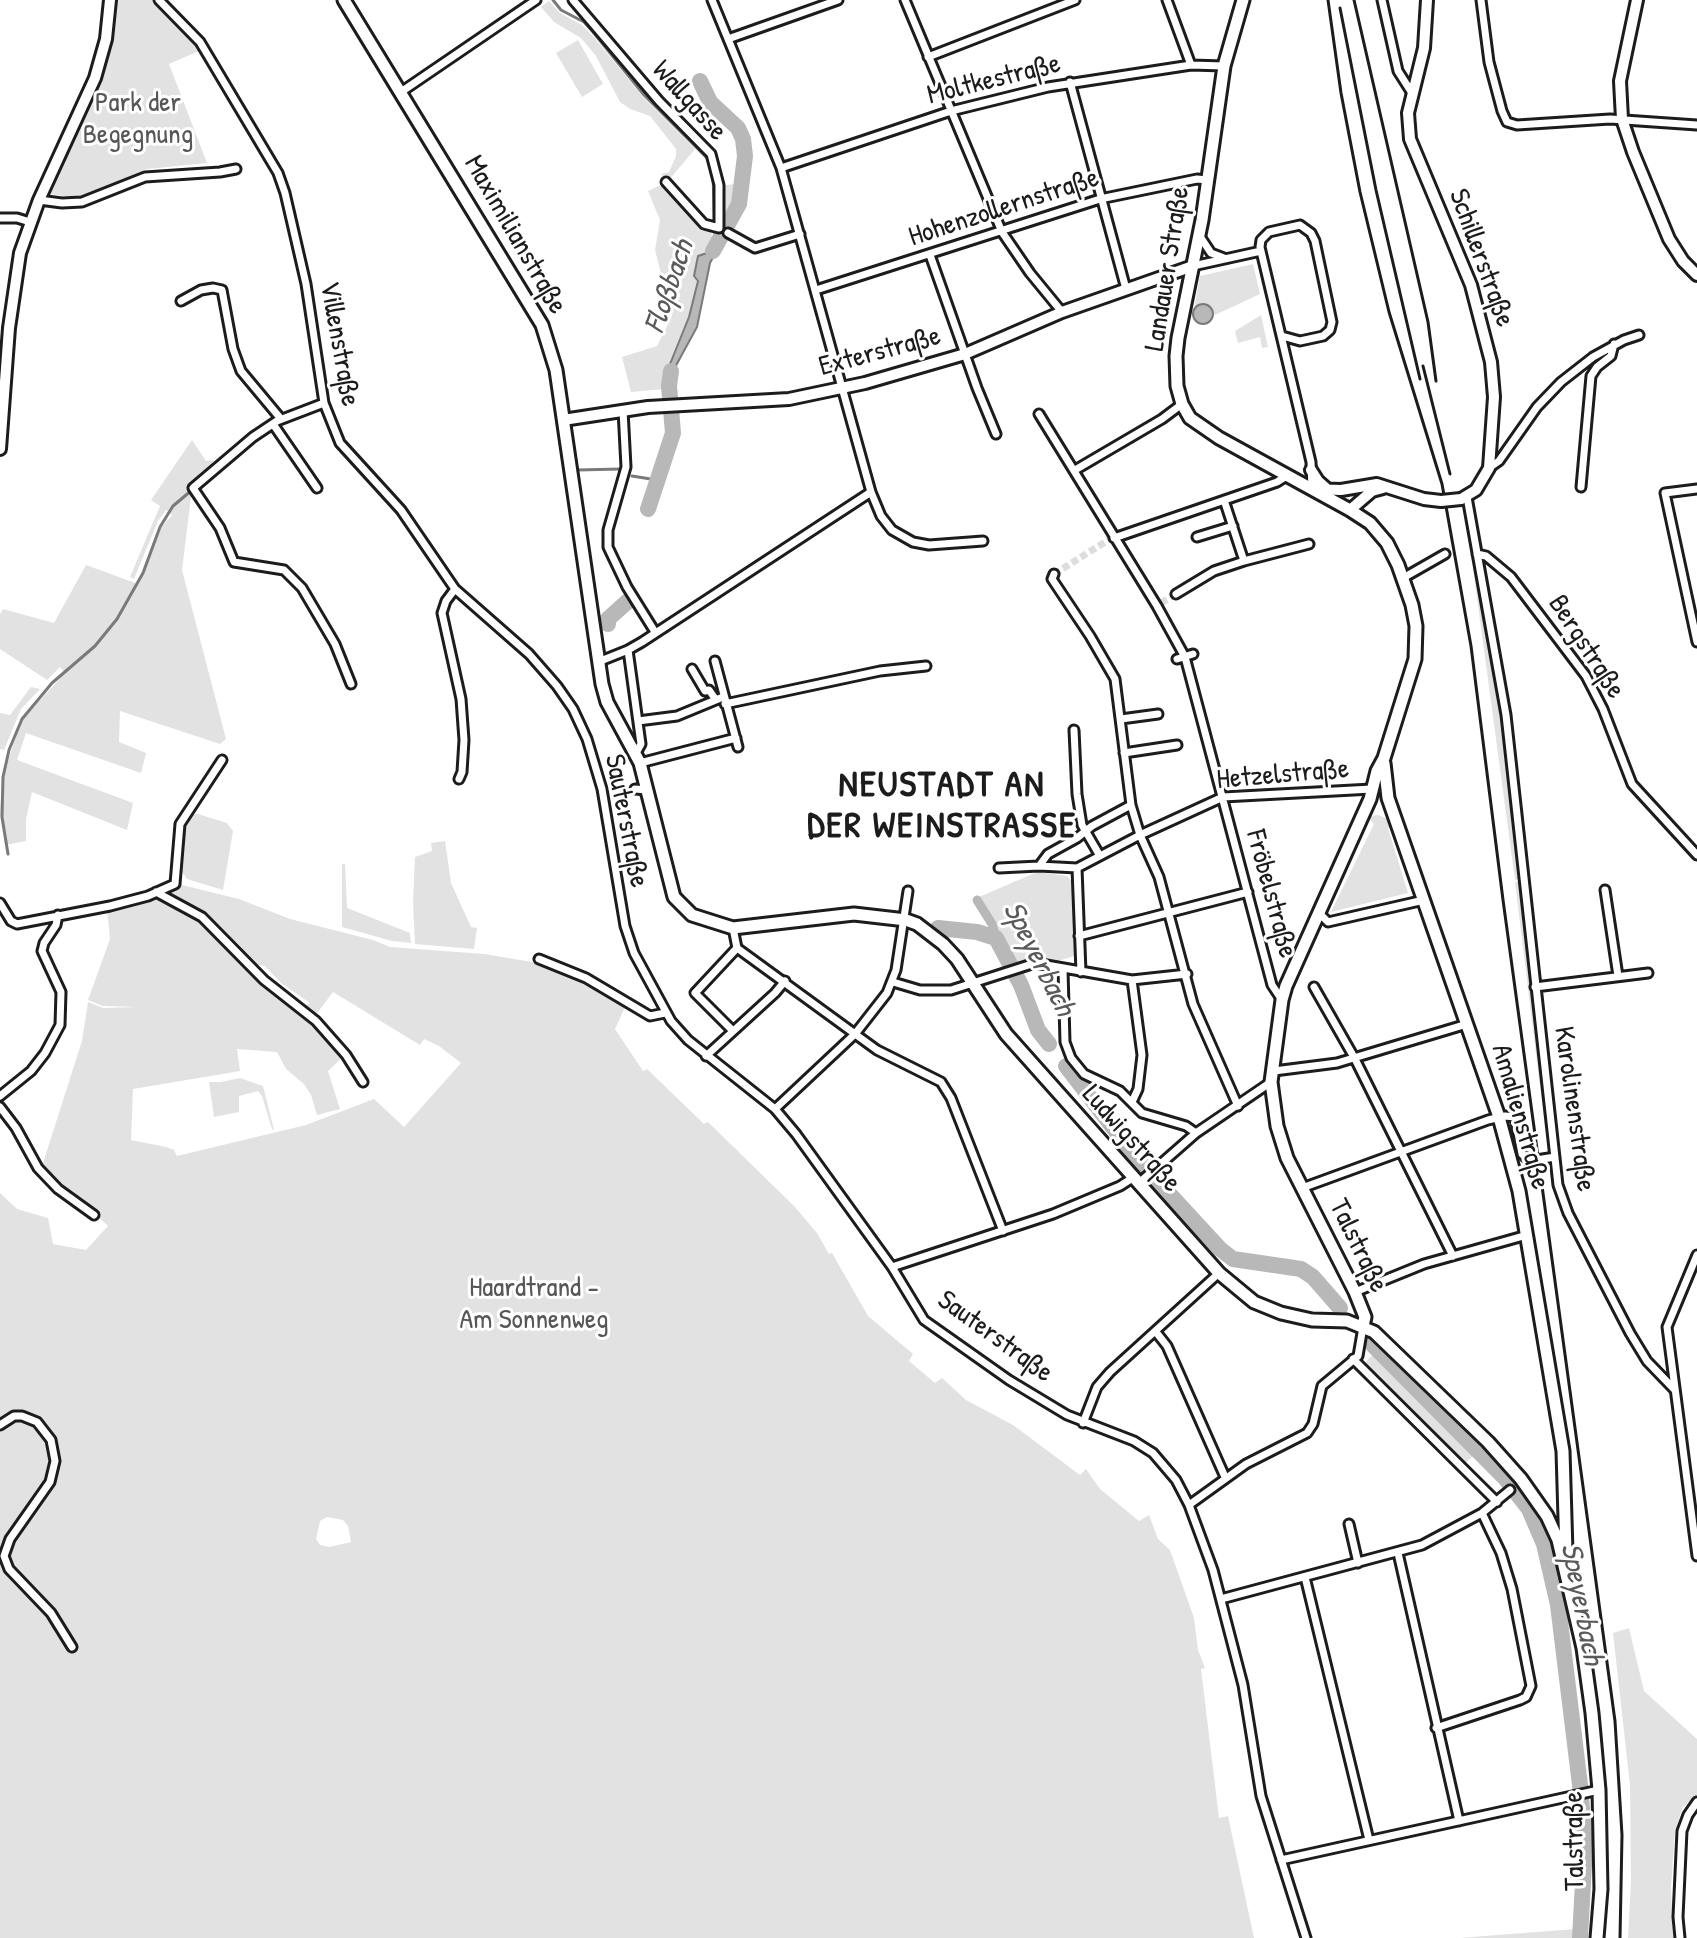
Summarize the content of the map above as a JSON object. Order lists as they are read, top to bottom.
{
  "streets": {
    "main road": [
      "Maximilianstraße",
      "Landauer Straße",
      "Amalienstraße",
      "Ludwigstraße",
      "Talstraße"
    ],
    "street": [
      "Moltkestraße",
      "Wallgasse",
      "Hohenzollernstraße",
      "Schillerstraße",
      "Villenstraße",
      "Exterstraße",
      "Bergstraße",
      "Hetzelstraße",
      "Sauterstraße",
      "Fröbelstraße",
      "Karolinenstraße"
    ]
  },
  "crossings": [
    ["Moltkestraße", "Landauer Straße"],
    ["Hohenzollernstraße", "Landauer Straße"],
    ["Maximilianstraße", "Exterstraße"],
    ["Landauer Straße", "Exterstraße"],
    ["Villenstraße", "Sauterstraße"],
    ["Bergstraße", "Karolinenstraße"],
    ["Hetzelstraße", "Fröbelstraße"],
    ["Hetzelstraße", "Talstraße"],
    ["Fröbelstraße", "Talstraße"],
    ["Amalienstraße", "Talstraße"],
    ["Ludwigstraße", "Talstraße"]
  ],
  "districts": ["NEUSTADT AN DER WEINSTRASSE"],
  "water": ["Floßbach", "Speyerbach"],
  "parks": ["Park der Begegnung", "Haardtrand - Am Sonnenweg"]
}
